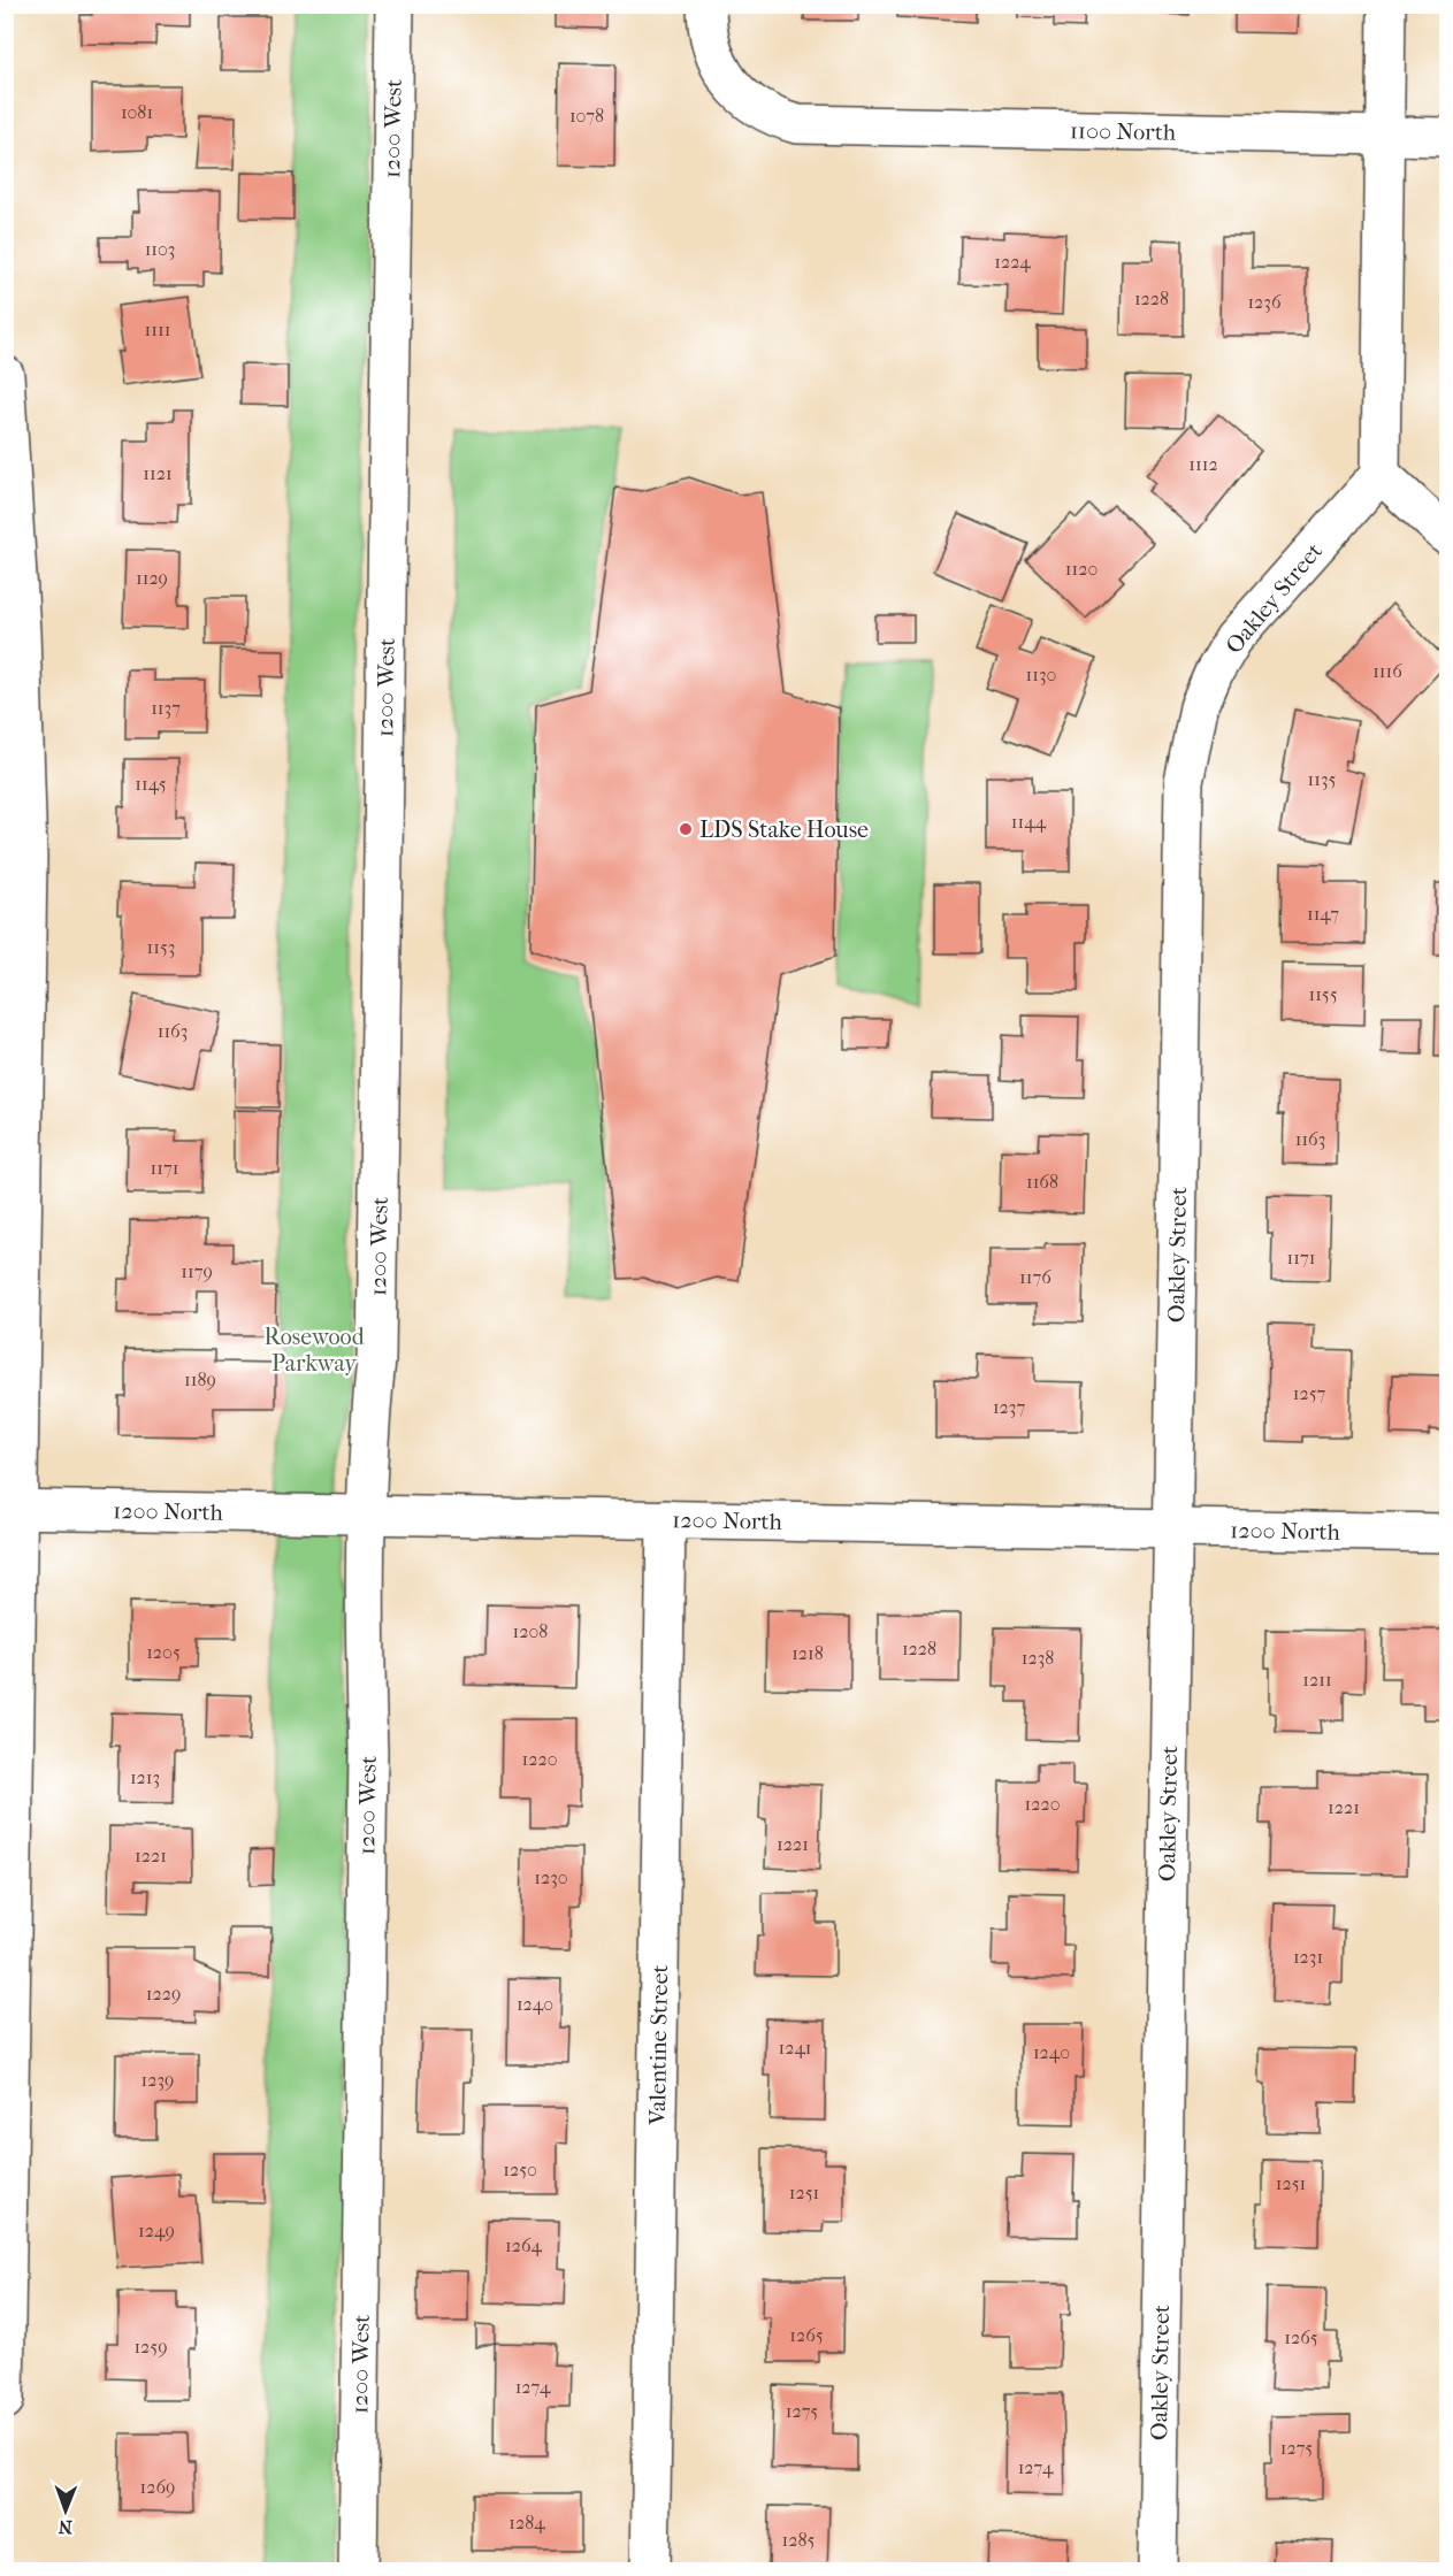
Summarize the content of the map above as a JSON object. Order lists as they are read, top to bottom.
{
  "streets": {
    "street": [
      "1200 West",
      "1100 North",
      "Oakley Street",
      "1200 North",
      "Valentine Street"
    ]
  },
  "crossings": [
    ["1200 West", "1200 North"],
    ["Oakley Street", "1200 North"],
    ["1200 North", "Valentine Street"]
  ],
  "parks": ["Rosewood Parkway"],
  "places": ["LDS Stake House"],
  "house_numbers": [
    "1081",
    "1078",
    "1103",
    "1224",
    "1228",
    "1236",
    "1111",
    "1112",
    "1121",
    "1120",
    "1129",
    "1116",
    "1130",
    "1137",
    "1135",
    "1145",
    "1144",
    "1147",
    "1153",
    "1155",
    "1163",
    "1163",
    "1171",
    "1168",
    "1171",
    "1179",
    "1176",
    "1189",
    "1257",
    "1237",
    "1208",
    "1228",
    "1205",
    "1218",
    "1238",
    "1211",
    "1220",
    "1213",
    "1220",
    "1221",
    "1221",
    "1221",
    "1230",
    "1231",
    "1229",
    "1240",
    "1241",
    "1240",
    "1239",
    "1250",
    "1251",
    "1251",
    "1249",
    "1264",
    "1265",
    "1265",
    "1259",
    "1274",
    "1275",
    "1275",
    "1274",
    "1269",
    "1284",
    "1285"
  ],
  "north": "bottom"
}
